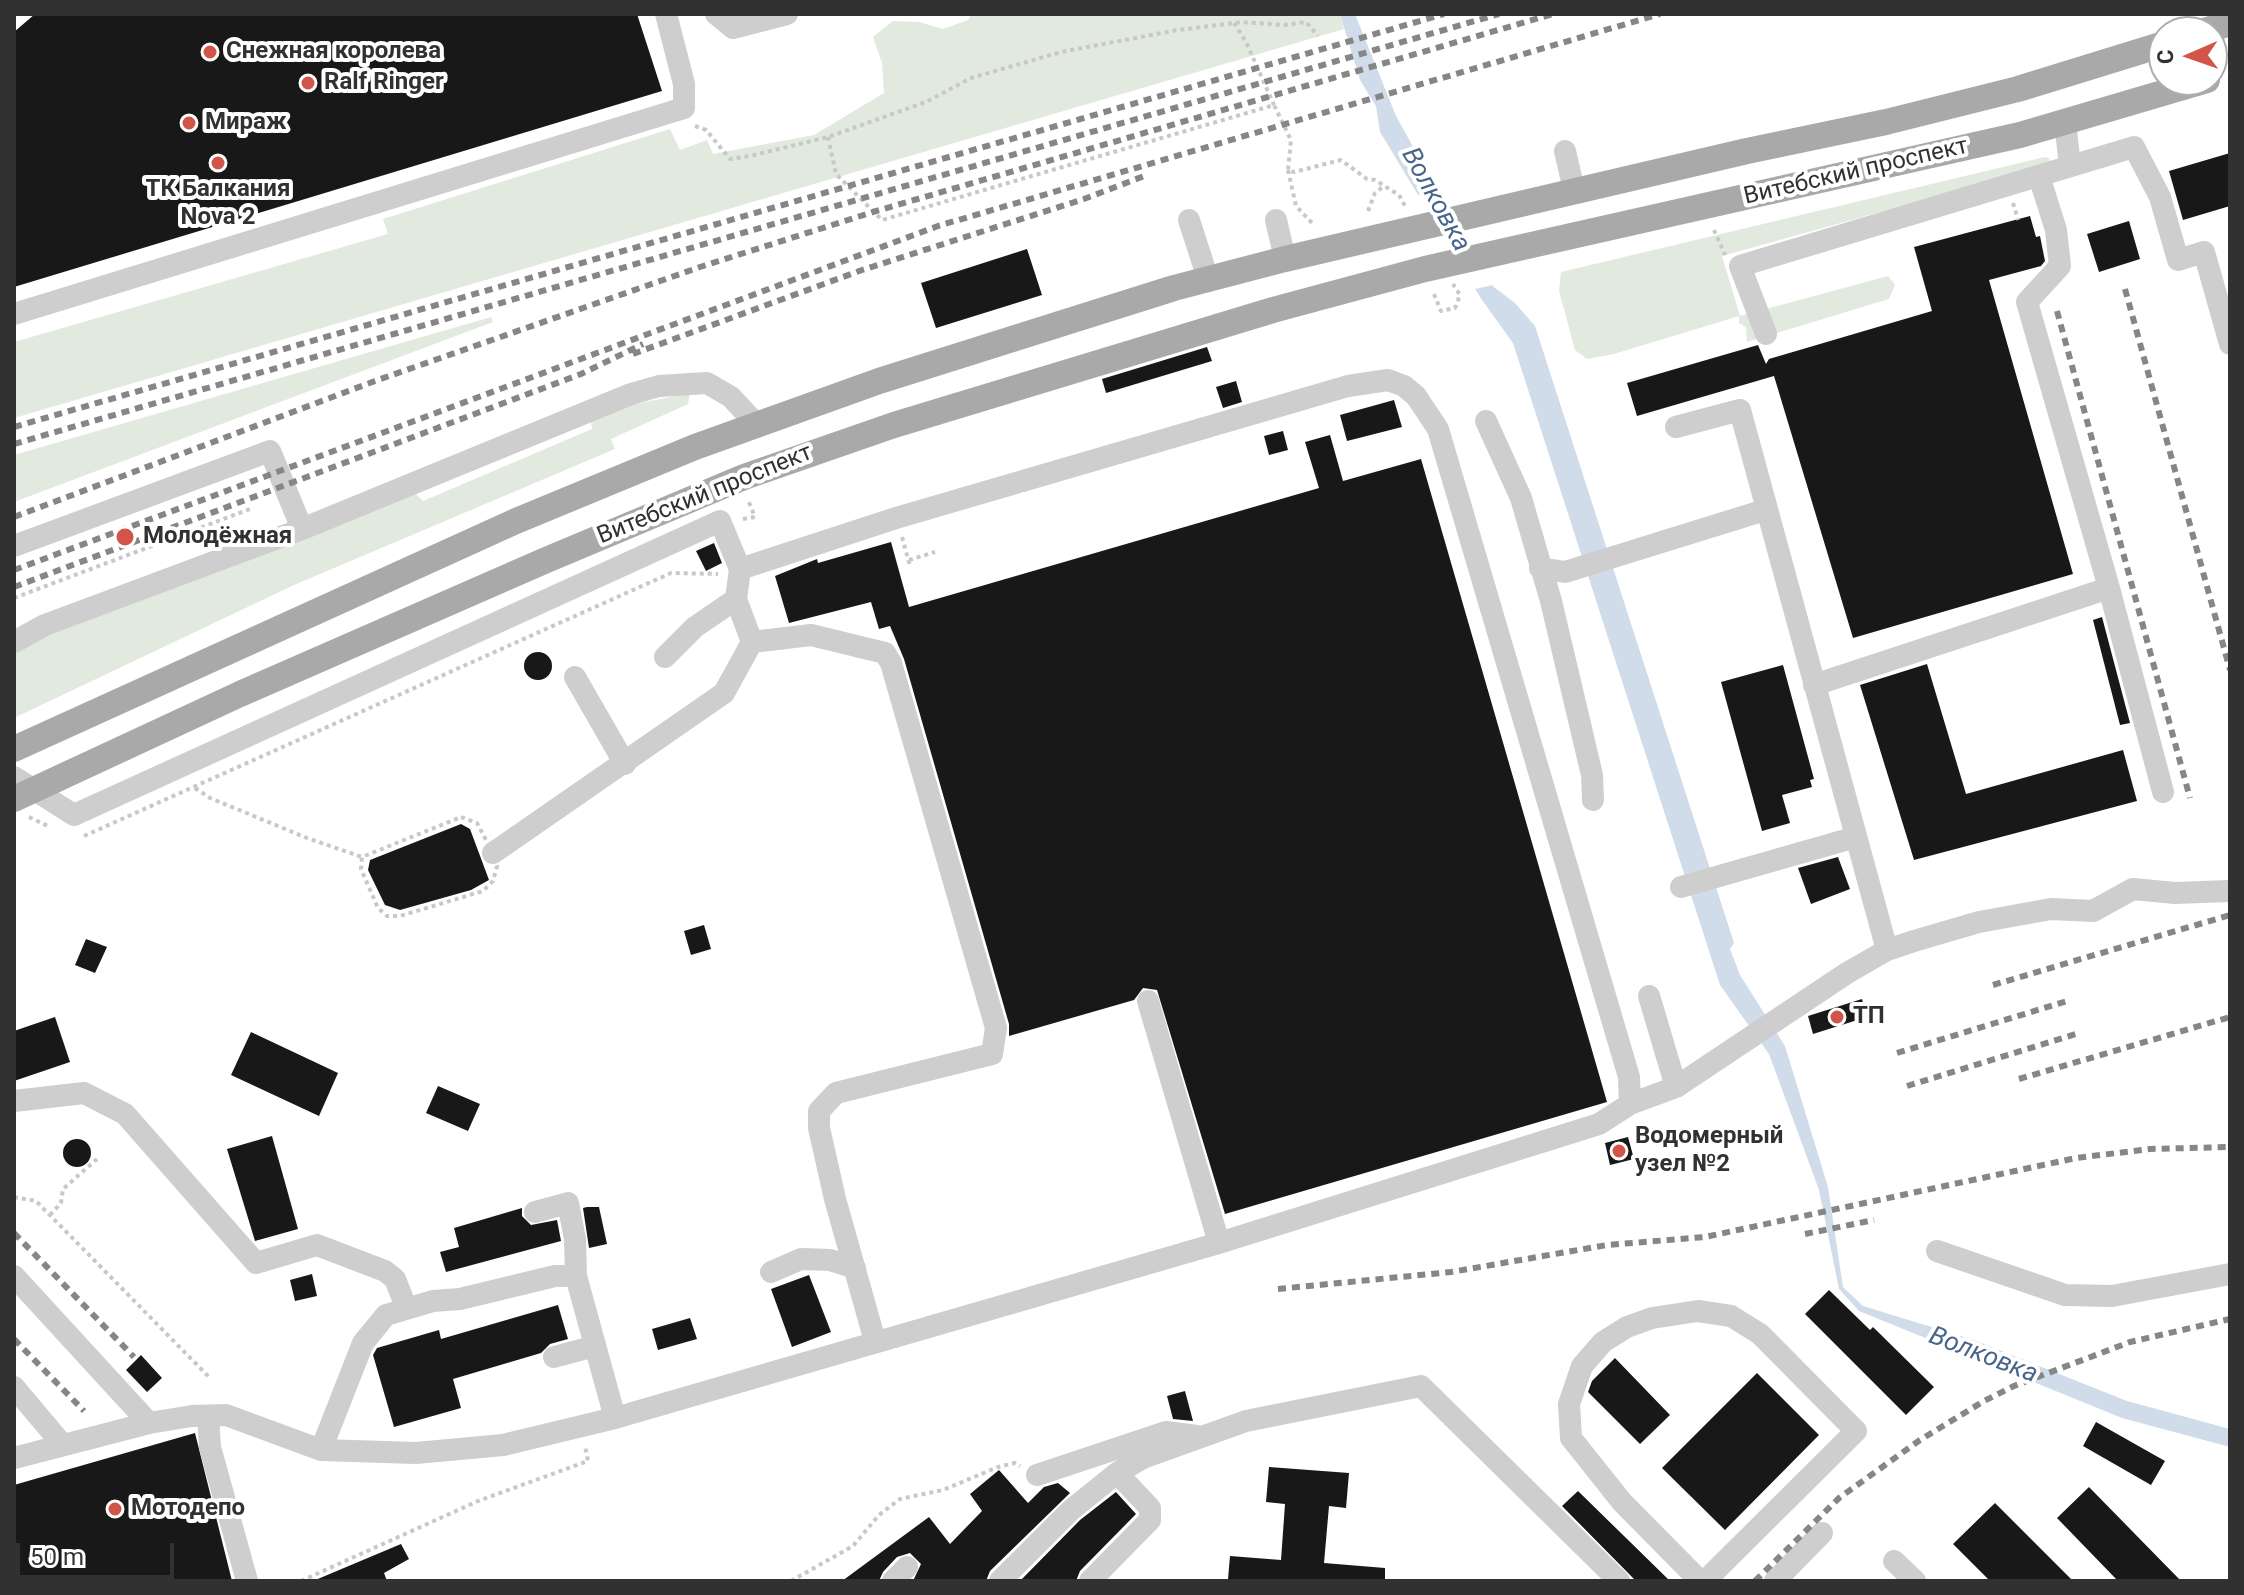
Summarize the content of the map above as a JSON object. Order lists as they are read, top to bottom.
{
  "streets": {
    "main road": ["Витебский проспект"]
  },
  "water": ["Волковка"],
  "places": [
    "Снежная королева",
    "Ralf Ringer",
    "Мираж",
    "ТК Балкания Nova 2",
    "Молодёжная",
    "ТП",
    "Водомерный узел №2",
    "Мотодепо"
  ],
  "scale_bar": "50 m",
  "north": "left"
}
